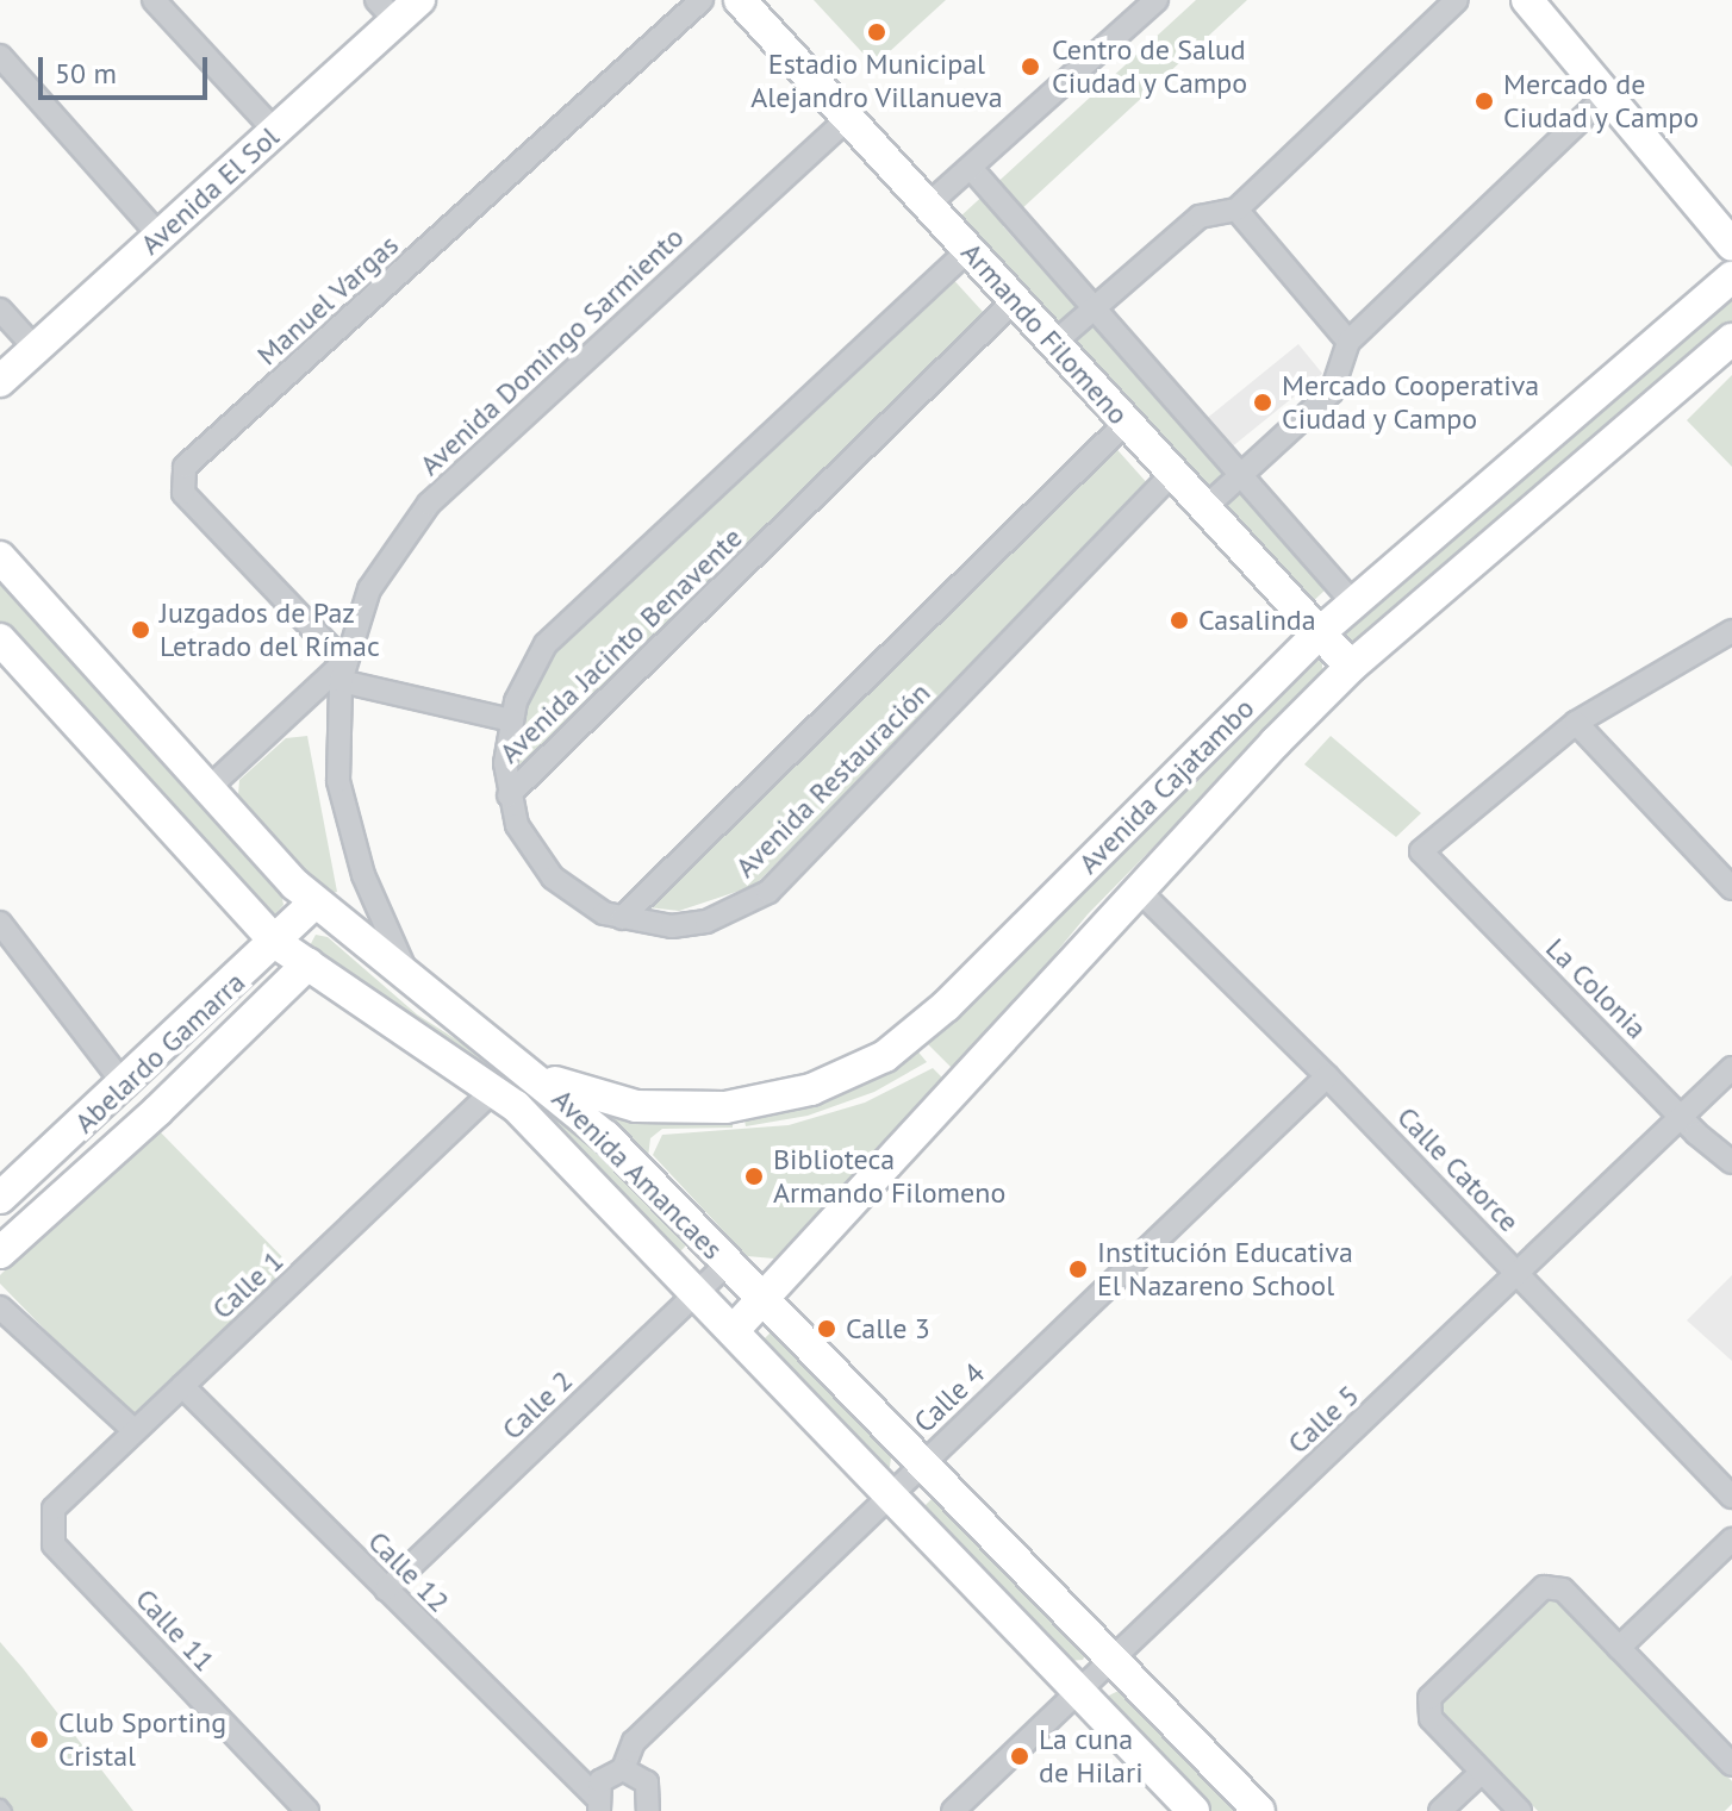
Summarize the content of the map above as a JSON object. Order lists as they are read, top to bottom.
{
  "streets": {
    "street": [
      "Avenida El Sol",
      "Manuel Vargas",
      "Armando Filomeno",
      "Avenida Domingo Sarmiento",
      "Avenida Jacinto Benavente",
      "Avenida Restauración",
      "Avenida Cajatambo",
      "La Colonia",
      "Abelardo Gamarra",
      "Calle Catorce",
      "Avenida Amancaes",
      "Calle 1",
      "Calle 4",
      "Calle 2",
      "Calle 5",
      "Calle 12",
      "Calle 11"
    ]
  },
  "crossings": [
    ["Manuel Vargas", "Avenida Domingo Sarmiento"],
    ["Armando Filomeno", "Avenida Domingo Sarmiento"],
    ["Armando Filomeno", "Avenida Jacinto Benavente"],
    ["Armando Filomeno", "Avenida Restauración"],
    ["Armando Filomeno", "Avenida Cajatambo"],
    ["Avenida Domingo Sarmiento", "Avenida Amancaes"],
    ["Avenida Jacinto Benavente", "Avenida Restauración"],
    ["Avenida Cajatambo", "Calle Catorce"],
    ["Avenida Cajatambo", "Avenida Amancaes"],
    ["La Colonia", "Calle 5"],
    ["Abelardo Gamarra", "Avenida Amancaes"],
    ["Calle Catorce", "Calle 4"],
    ["Calle Catorce", "Calle 5"],
    ["Avenida Amancaes", "Calle 1"],
    ["Avenida Amancaes", "Calle 4"],
    ["Avenida Amancaes", "Calle 2"],
    ["Avenida Amancaes", "Calle 5"],
    ["Calle 1", "Calle 12"],
    ["Calle 1", "Calle 11"],
    ["Calle 4", "Calle 12"],
    ["Calle 2", "Calle 12"]
  ],
  "places": [
    "Estadio Municipal Alejandro Villanueva",
    "Centro de Salud Ciudad y Campo",
    "Mercado de Ciudad y Campo",
    "Mercado Cooperativa Ciudad y Campo",
    "Casalinda",
    "Juzgados de Paz Letrado del Rímac",
    "Biblioteca Armando Filomeno",
    "Institución Educativa El Nazareno School",
    "Calle 3",
    "Club Sporting Cristal",
    "La cuna de Hilari"
  ],
  "scale_bar": "50 m"
}
